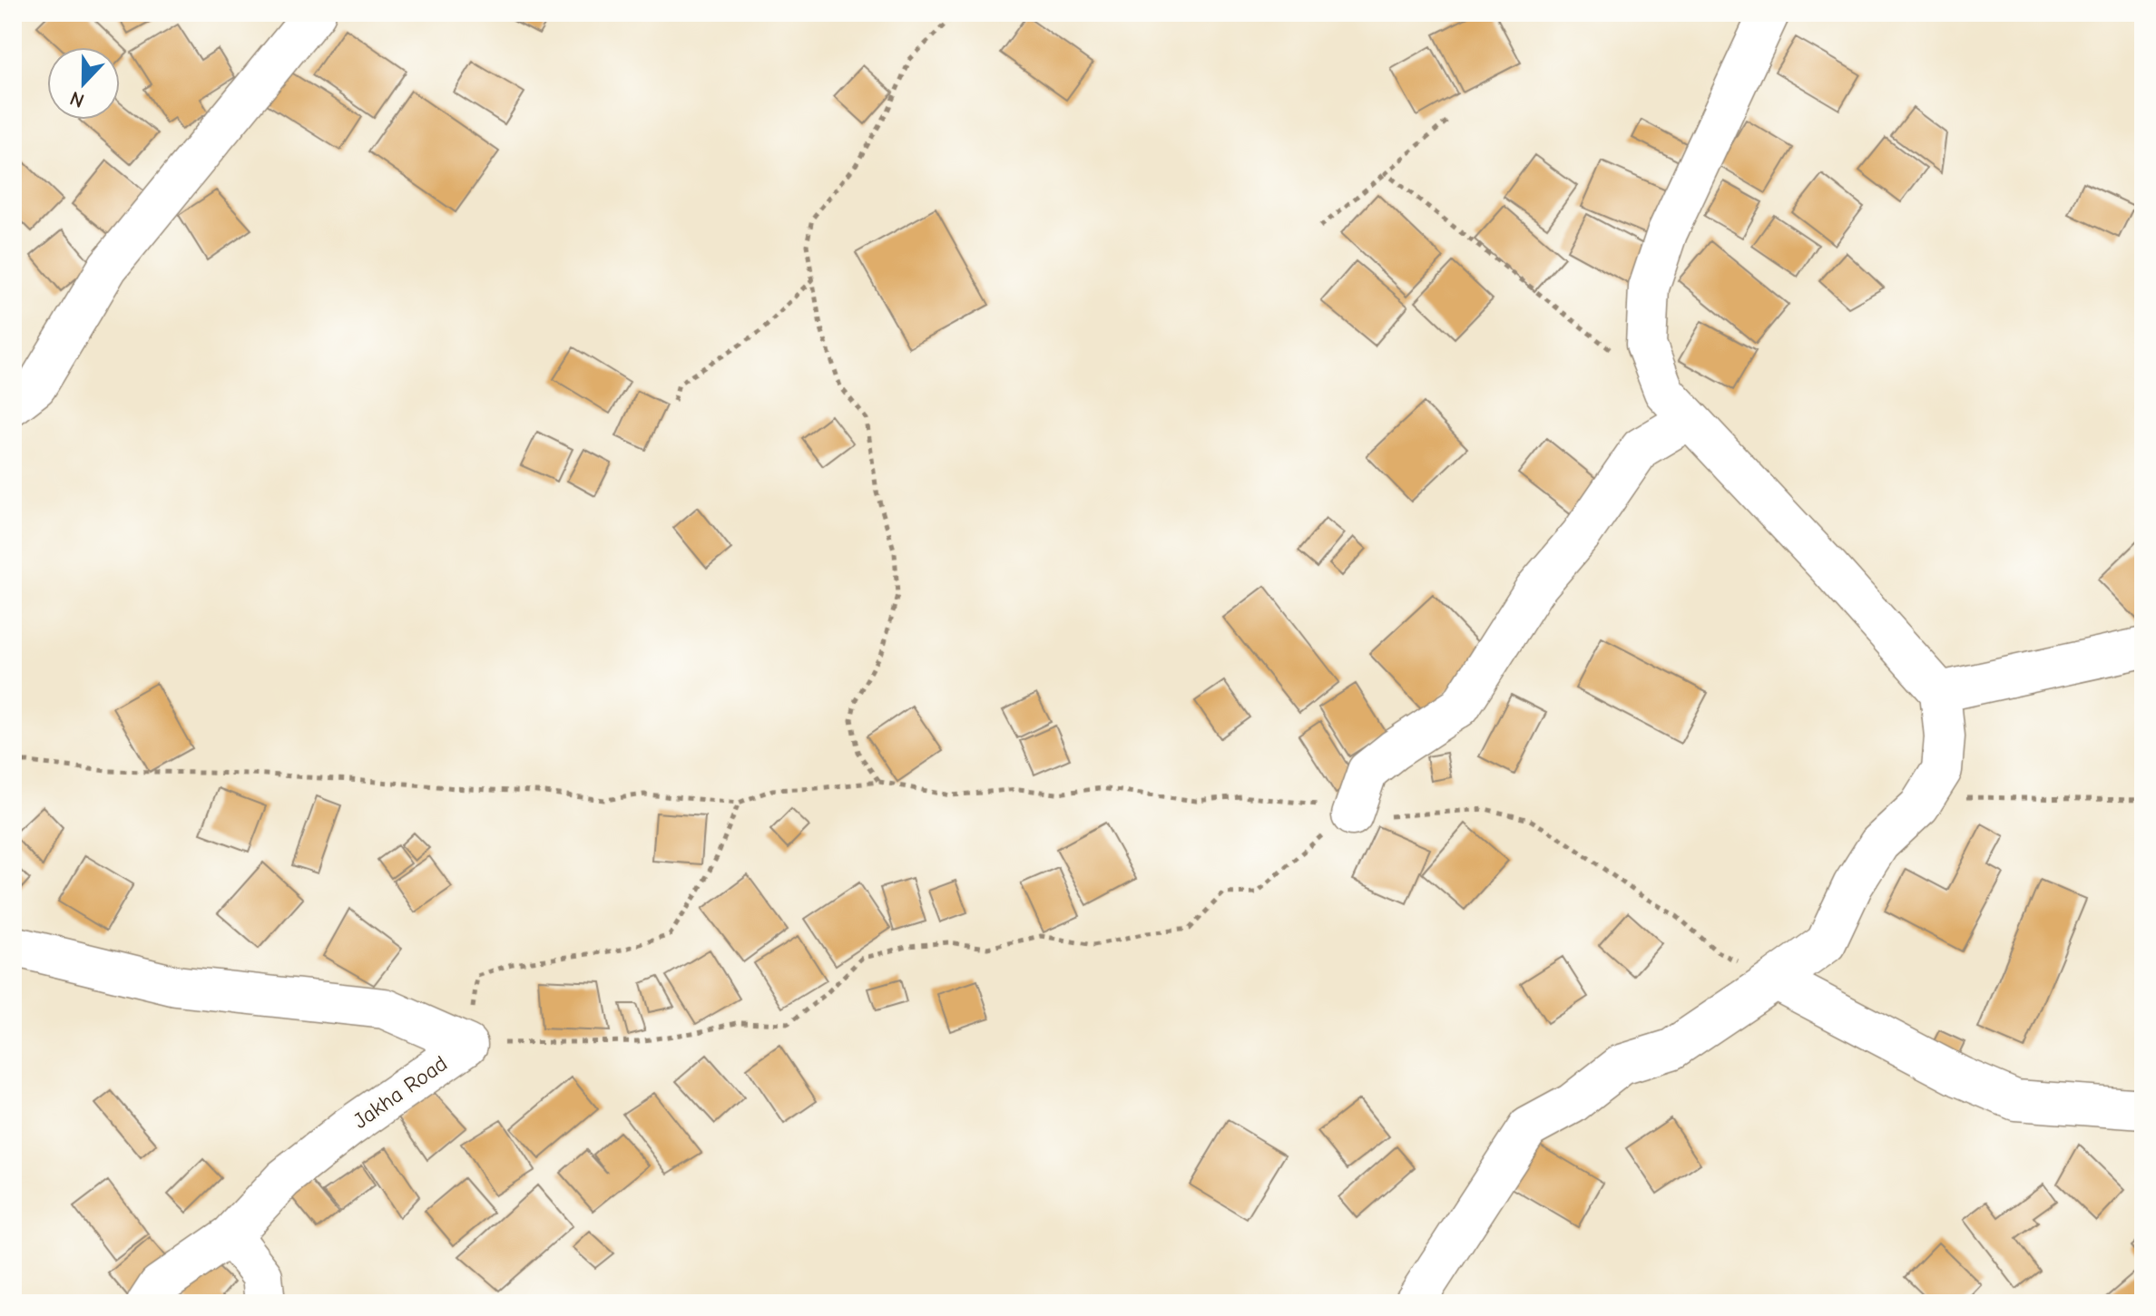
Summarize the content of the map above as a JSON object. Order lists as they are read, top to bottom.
{
  "streets": {
    "street": ["Jakha Road"]
  },
  "north": "bottom"
}
